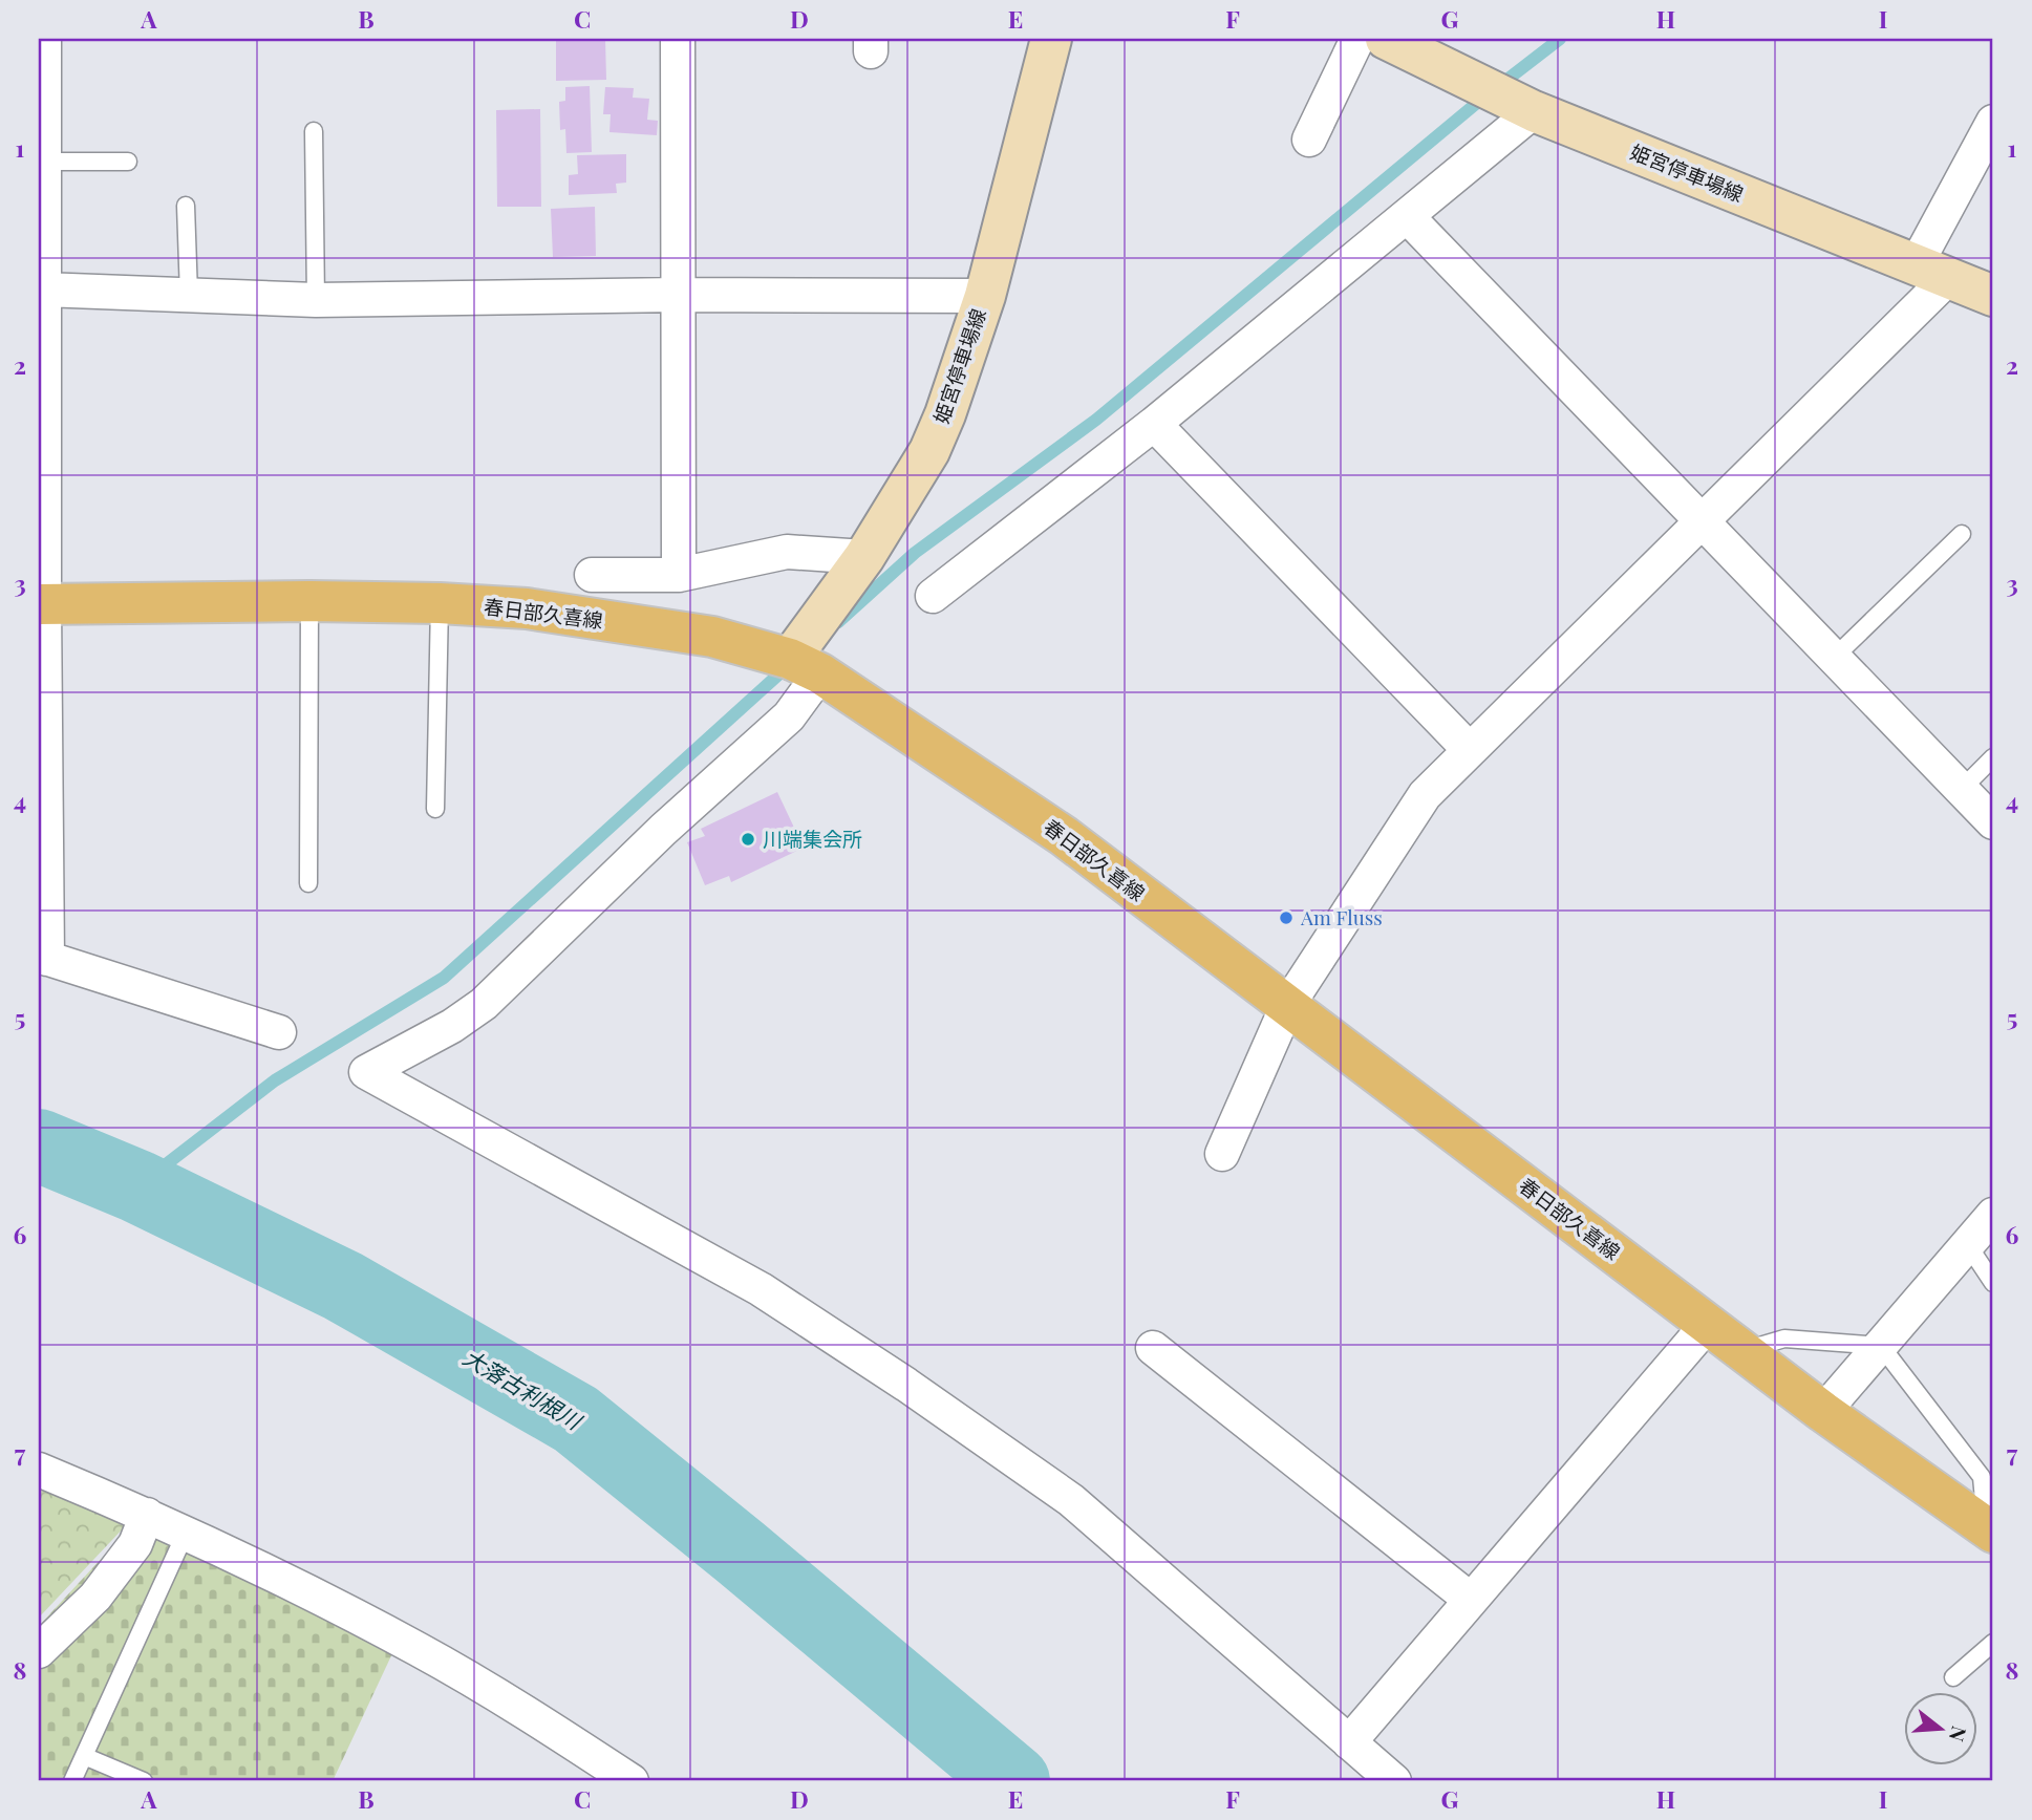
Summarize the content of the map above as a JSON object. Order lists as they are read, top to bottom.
{
  "streets": {
    "main road": ["姫宮停車場線", "春日部久喜線"]
  },
  "crossings": [
    ["姫宮停車場線", "春日部久喜線"]
  ],
  "water": ["大落古利根川"],
  "places": ["川端集会所", "Am Fluss"],
  "north": "right",
  "grid": {
    "columns": [
      "A",
      "B",
      "C",
      "D",
      "E",
      "F",
      "G",
      "H",
      "I"
    ],
    "rows": [
      "1",
      "2",
      "3",
      "4",
      "5",
      "6",
      "7",
      "8"
    ]
  }
}
